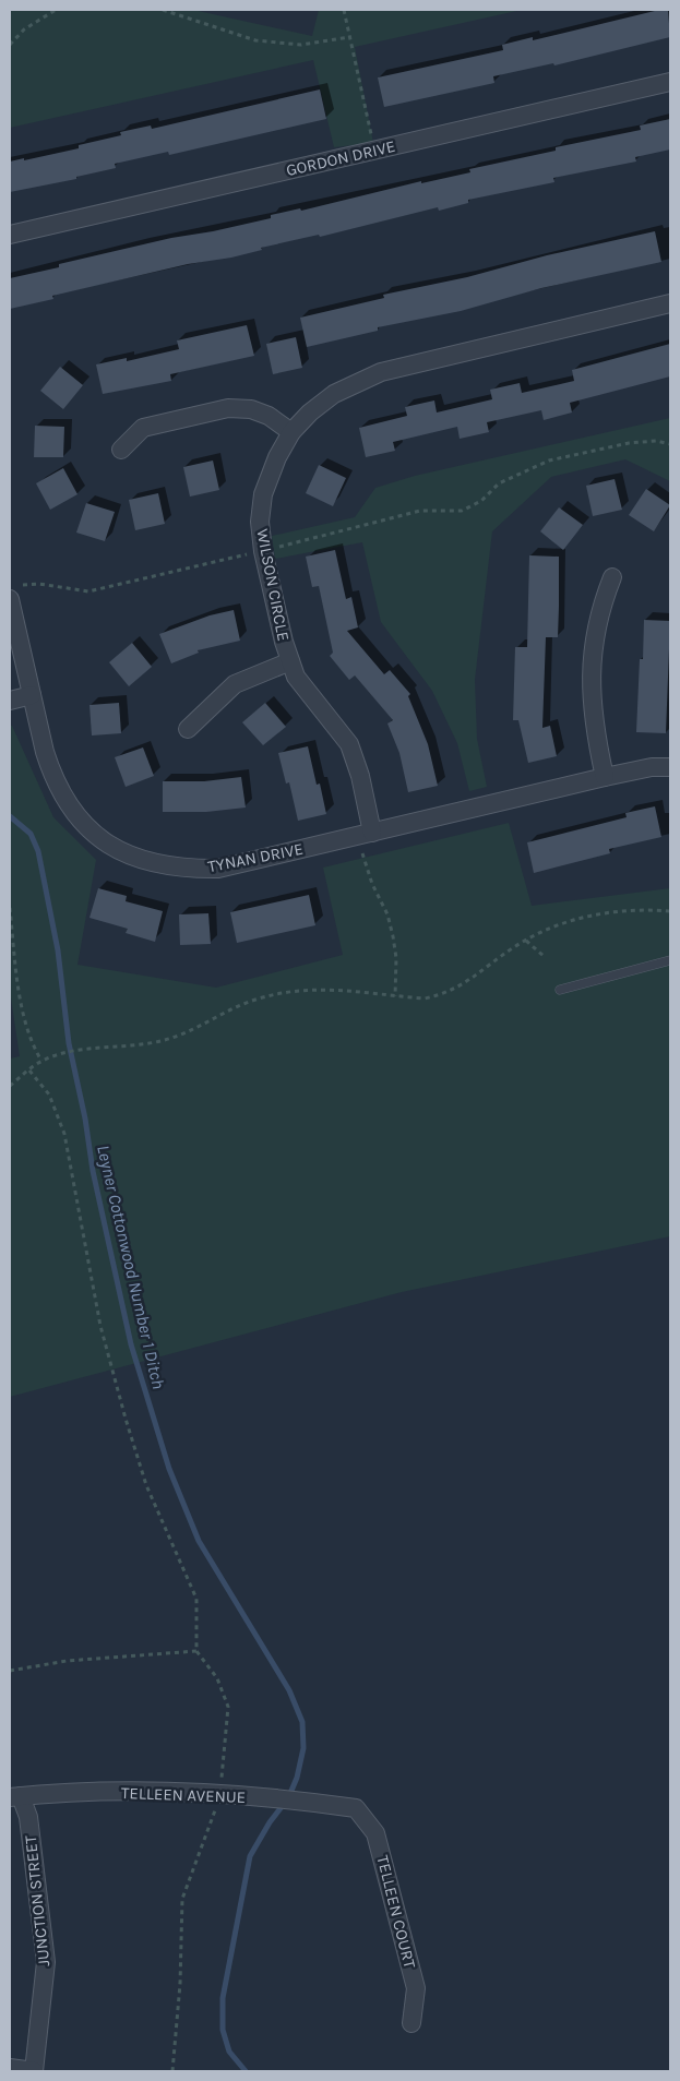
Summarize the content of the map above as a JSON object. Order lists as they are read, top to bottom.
{
  "streets": {
    "street": [
      "GORDON DRIVE",
      "WILSON CIRCLE",
      "TYNAN DRIVE",
      "TELLEEN AVENUE",
      "JUNCTION STREET",
      "TELLEEN COURT"
    ]
  },
  "crossings": [
    ["WILSON CIRCLE", "TYNAN DRIVE"],
    ["TELLEEN AVENUE", "JUNCTION STREET"],
    ["TELLEEN AVENUE", "TELLEEN COURT"]
  ],
  "water": ["Leyner Cottonwood Number 1 Ditch"]
}
